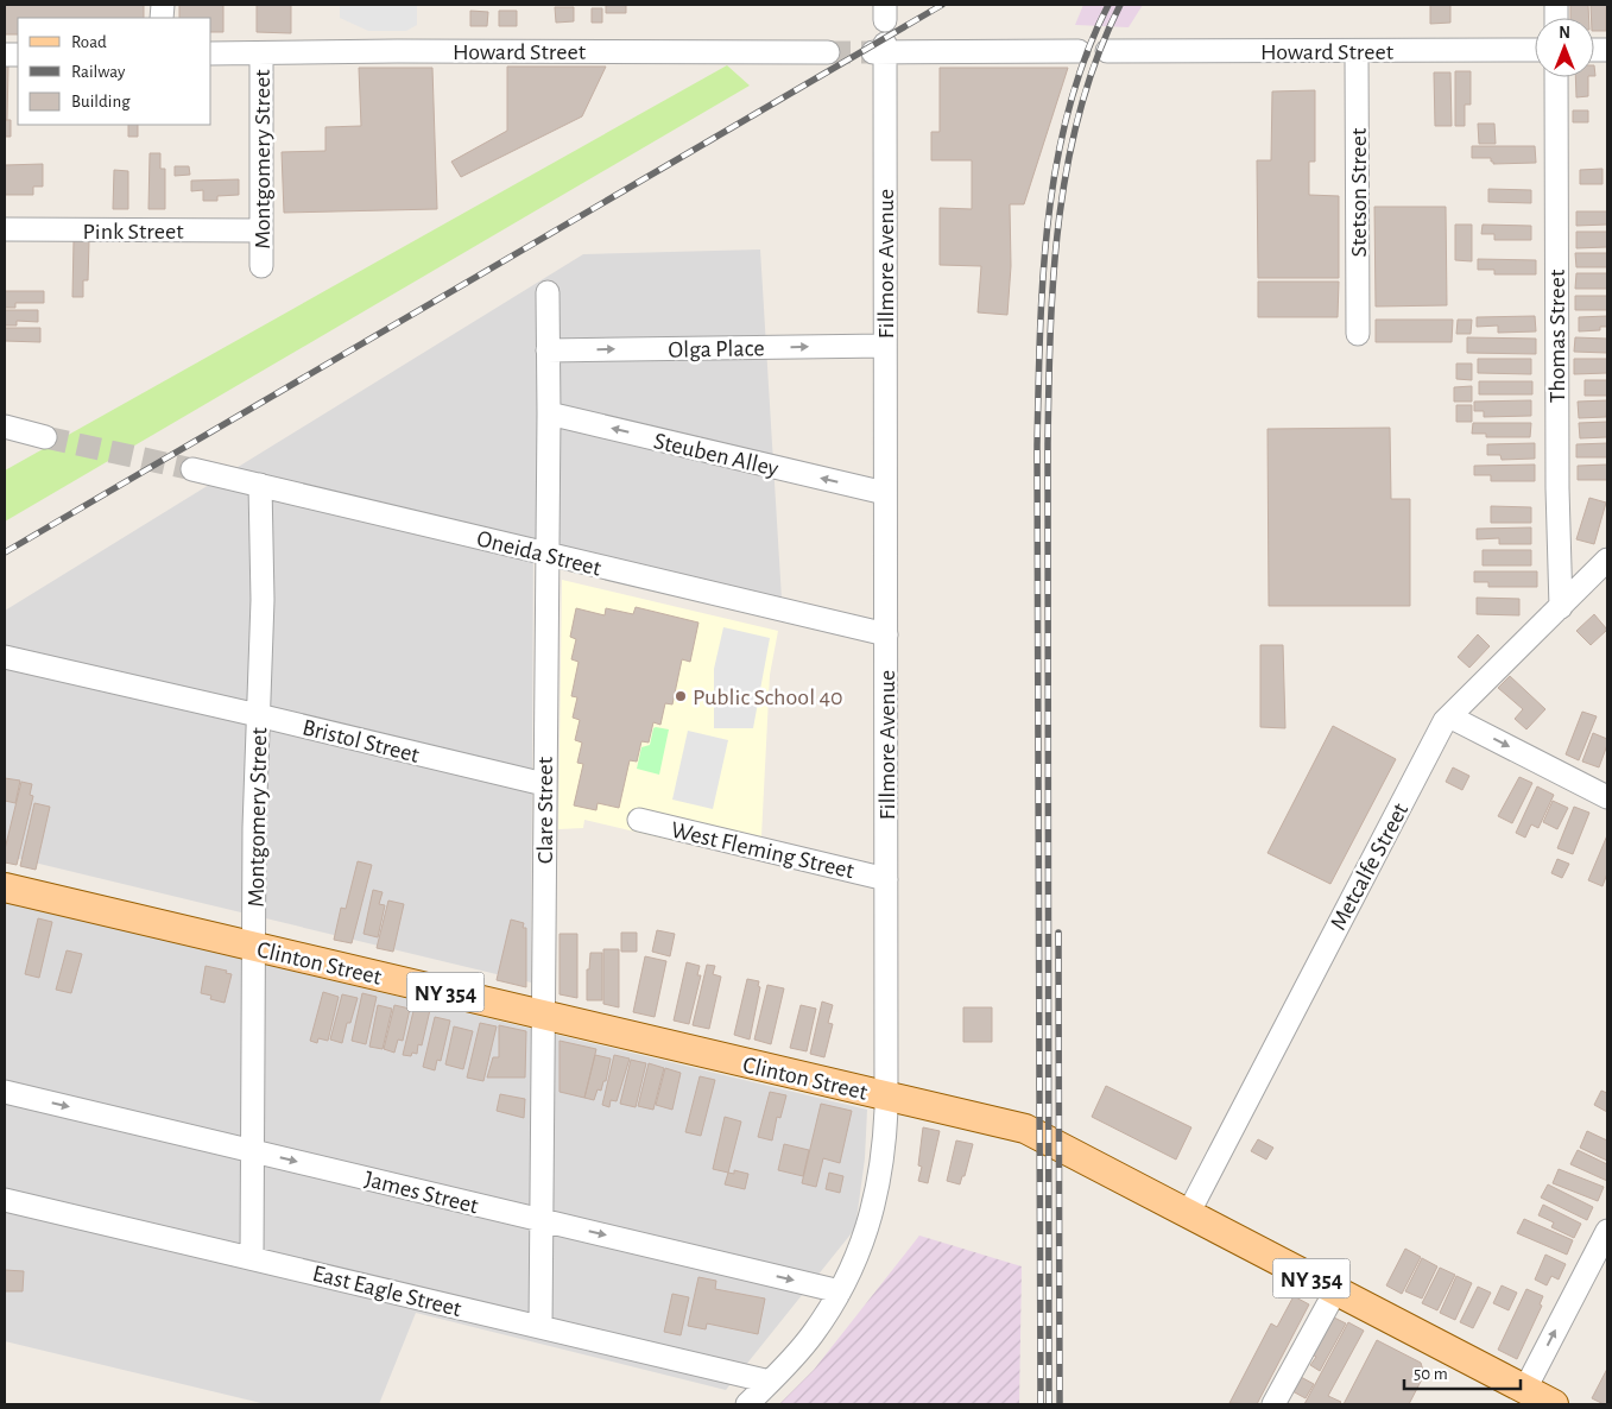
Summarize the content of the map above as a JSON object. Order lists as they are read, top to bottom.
{
  "streets": {
    "main road": ["Clinton Street", "NY 354"],
    "street": [
      "Howard Street",
      "Montgomery Street",
      "Stetson Street",
      "Pink Street",
      "Fillmore Avenue",
      "Thomas Street",
      "Olga Place",
      "Steuben Alley",
      "Oneida Street",
      "Bristol Street",
      "Clare Street",
      "West Fleming Street",
      "Metcalfe Street",
      "James Street",
      "East Eagle Street"
    ]
  },
  "crossings": [
    ["Howard Street", "Montgomery Street"],
    ["Howard Street", "Stetson Street"],
    ["Montgomery Street", "Pink Street"],
    ["Montgomery Street", "Oneida Street"],
    ["Montgomery Street", "Bristol Street"],
    ["Montgomery Street", "Clinton Street"],
    ["Montgomery Street", "James Street"],
    ["Montgomery Street", "East Eagle Street"],
    ["Fillmore Avenue", "Olga Place"],
    ["Fillmore Avenue", "Steuben Alley"],
    ["Fillmore Avenue", "Oneida Street"],
    ["Fillmore Avenue", "West Fleming Street"],
    ["Fillmore Avenue", "Clinton Street"],
    ["Fillmore Avenue", "James Street"],
    ["Fillmore Avenue", "East Eagle Street"],
    ["Thomas Street", "Metcalfe Street"],
    ["Olga Place", "Clare Street"],
    ["Steuben Alley", "Clare Street"],
    ["Oneida Street", "Clare Street"],
    ["Bristol Street", "Clare Street"],
    ["Clare Street", "Clinton Street"],
    ["Clare Street", "James Street"],
    ["Clare Street", "East Eagle Street"],
    ["Metcalfe Street", "Clinton Street"]
  ],
  "one_way": ["Olga Place", "Steuben Alley", "James Street"],
  "places": ["Public School 40"],
  "legend": ["Road", "Railway", "Building"],
  "scale_bar": "50 m",
  "north": "top"
}
